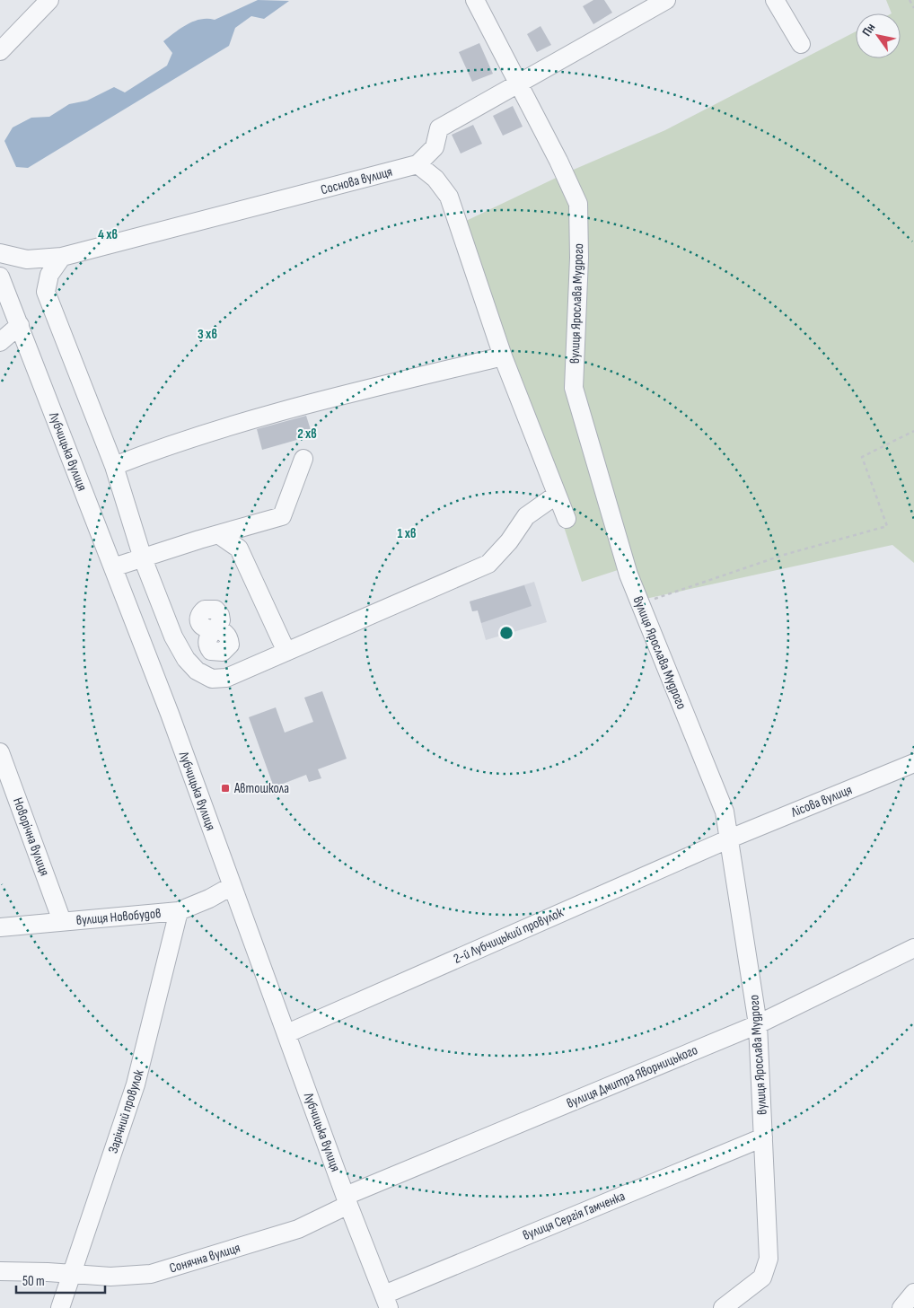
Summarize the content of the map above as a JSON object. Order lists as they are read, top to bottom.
{
  "streets": {
    "street": [
      "Соснова вулиця",
      "вулиця Ярослава Мудрого",
      "Лубчицька вулиця",
      "Лісова вулиця",
      "Новорічна вулиця",
      "вулиця Новобудов",
      "2-й Лубчицький провулок",
      "вулиця Дмитра Яворницького",
      "Зарічний провулок",
      "вулиця Сергія Гамченка",
      "Сонячна вулиця"
    ]
  },
  "crossings": [
    ["вулиця Ярослава Мудрого", "Лісова вулиця"],
    ["вулиця Ярослава Мудрого", "2-й Лубчицький провулок"],
    ["вулиця Ярослава Мудрого", "вулиця Дмитра Яворницького"],
    ["вулиця Ярослава Мудрого", "вулиця Сергія Гамченка"],
    ["Лубчицька вулиця", "вулиця Новобудов"],
    ["Лубчицька вулиця", "2-й Лубчицький провулок"],
    ["Лубчицька вулиця", "вулиця Дмитра Яворницького"],
    ["Лубчицька вулиця", "вулиця Сергія Гамченка"],
    ["Лубчицька вулиця", "Сонячна вулиця"],
    ["Лісова вулиця", "2-й Лубчицький провулок"],
    ["Новорічна вулиця", "вулиця Новобудов"],
    ["вулиця Новобудов", "Зарічний провулок"],
    ["вулиця Дмитра Яворницького", "Сонячна вулиця"],
    ["Зарічний провулок", "Сонячна вулиця"]
  ],
  "places": {
    "transit": ["Автошкола"]
  },
  "scale_bar": "50 m",
  "north": "top left",
  "rings": [
    "4 хв",
    "3 хв",
    "2 хв",
    "1 хв"
  ]
}
